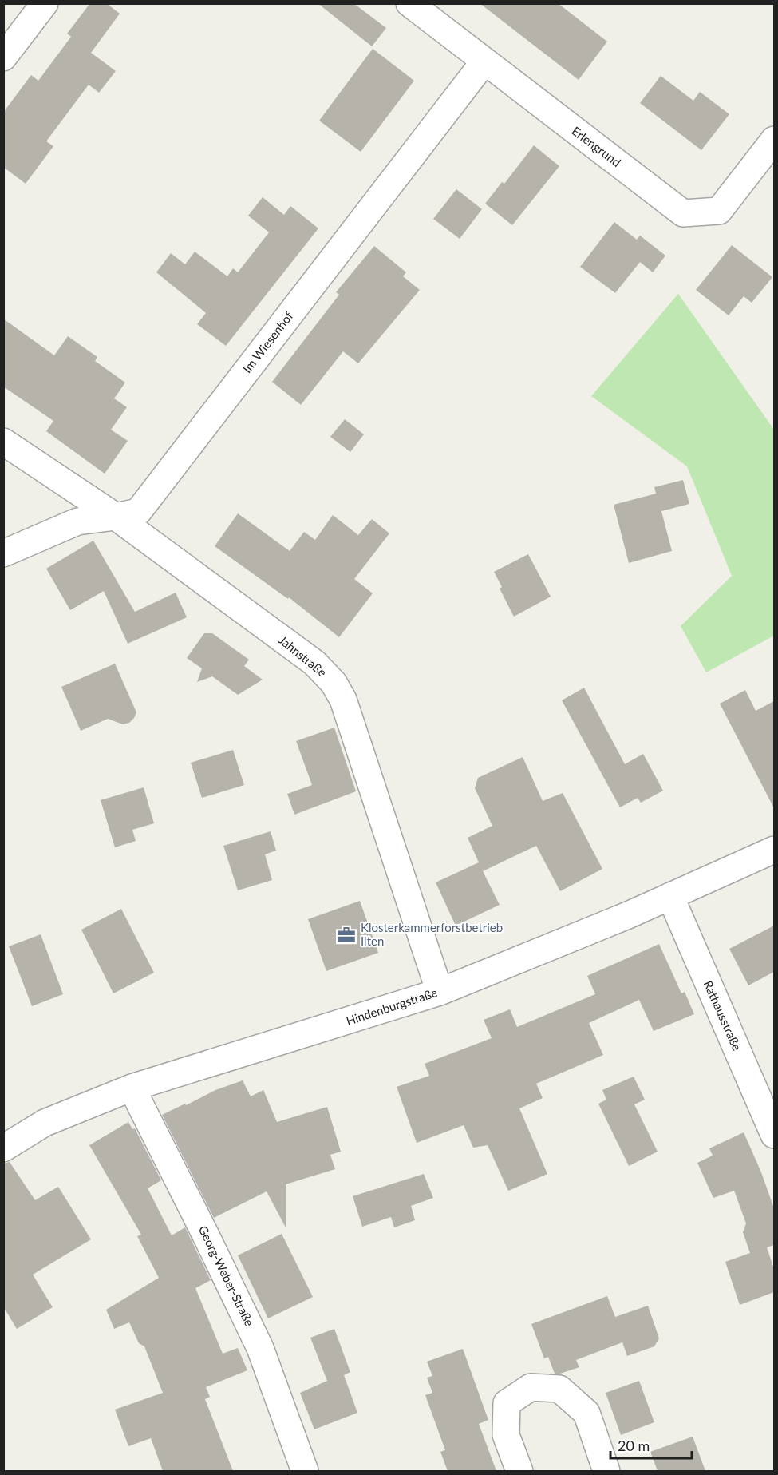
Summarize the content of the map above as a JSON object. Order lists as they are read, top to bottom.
{
  "streets": {
    "street": [
      "Erlengrund",
      "Im Wiesenhof",
      "Jahnstraße",
      "Hindenburgstraße",
      "Rathausstraße",
      "Georg-Weber-Straße"
    ]
  },
  "crossings": [
    ["Erlengrund", "Im Wiesenhof"],
    ["Im Wiesenhof", "Jahnstraße"],
    ["Jahnstraße", "Hindenburgstraße"],
    ["Hindenburgstraße", "Rathausstraße"],
    ["Hindenburgstraße", "Georg-Weber-Straße"]
  ],
  "places": {
    "office": ["Klosterkammerforstbetrieb Ilten"]
  },
  "scale_bar": "20 m"
}
